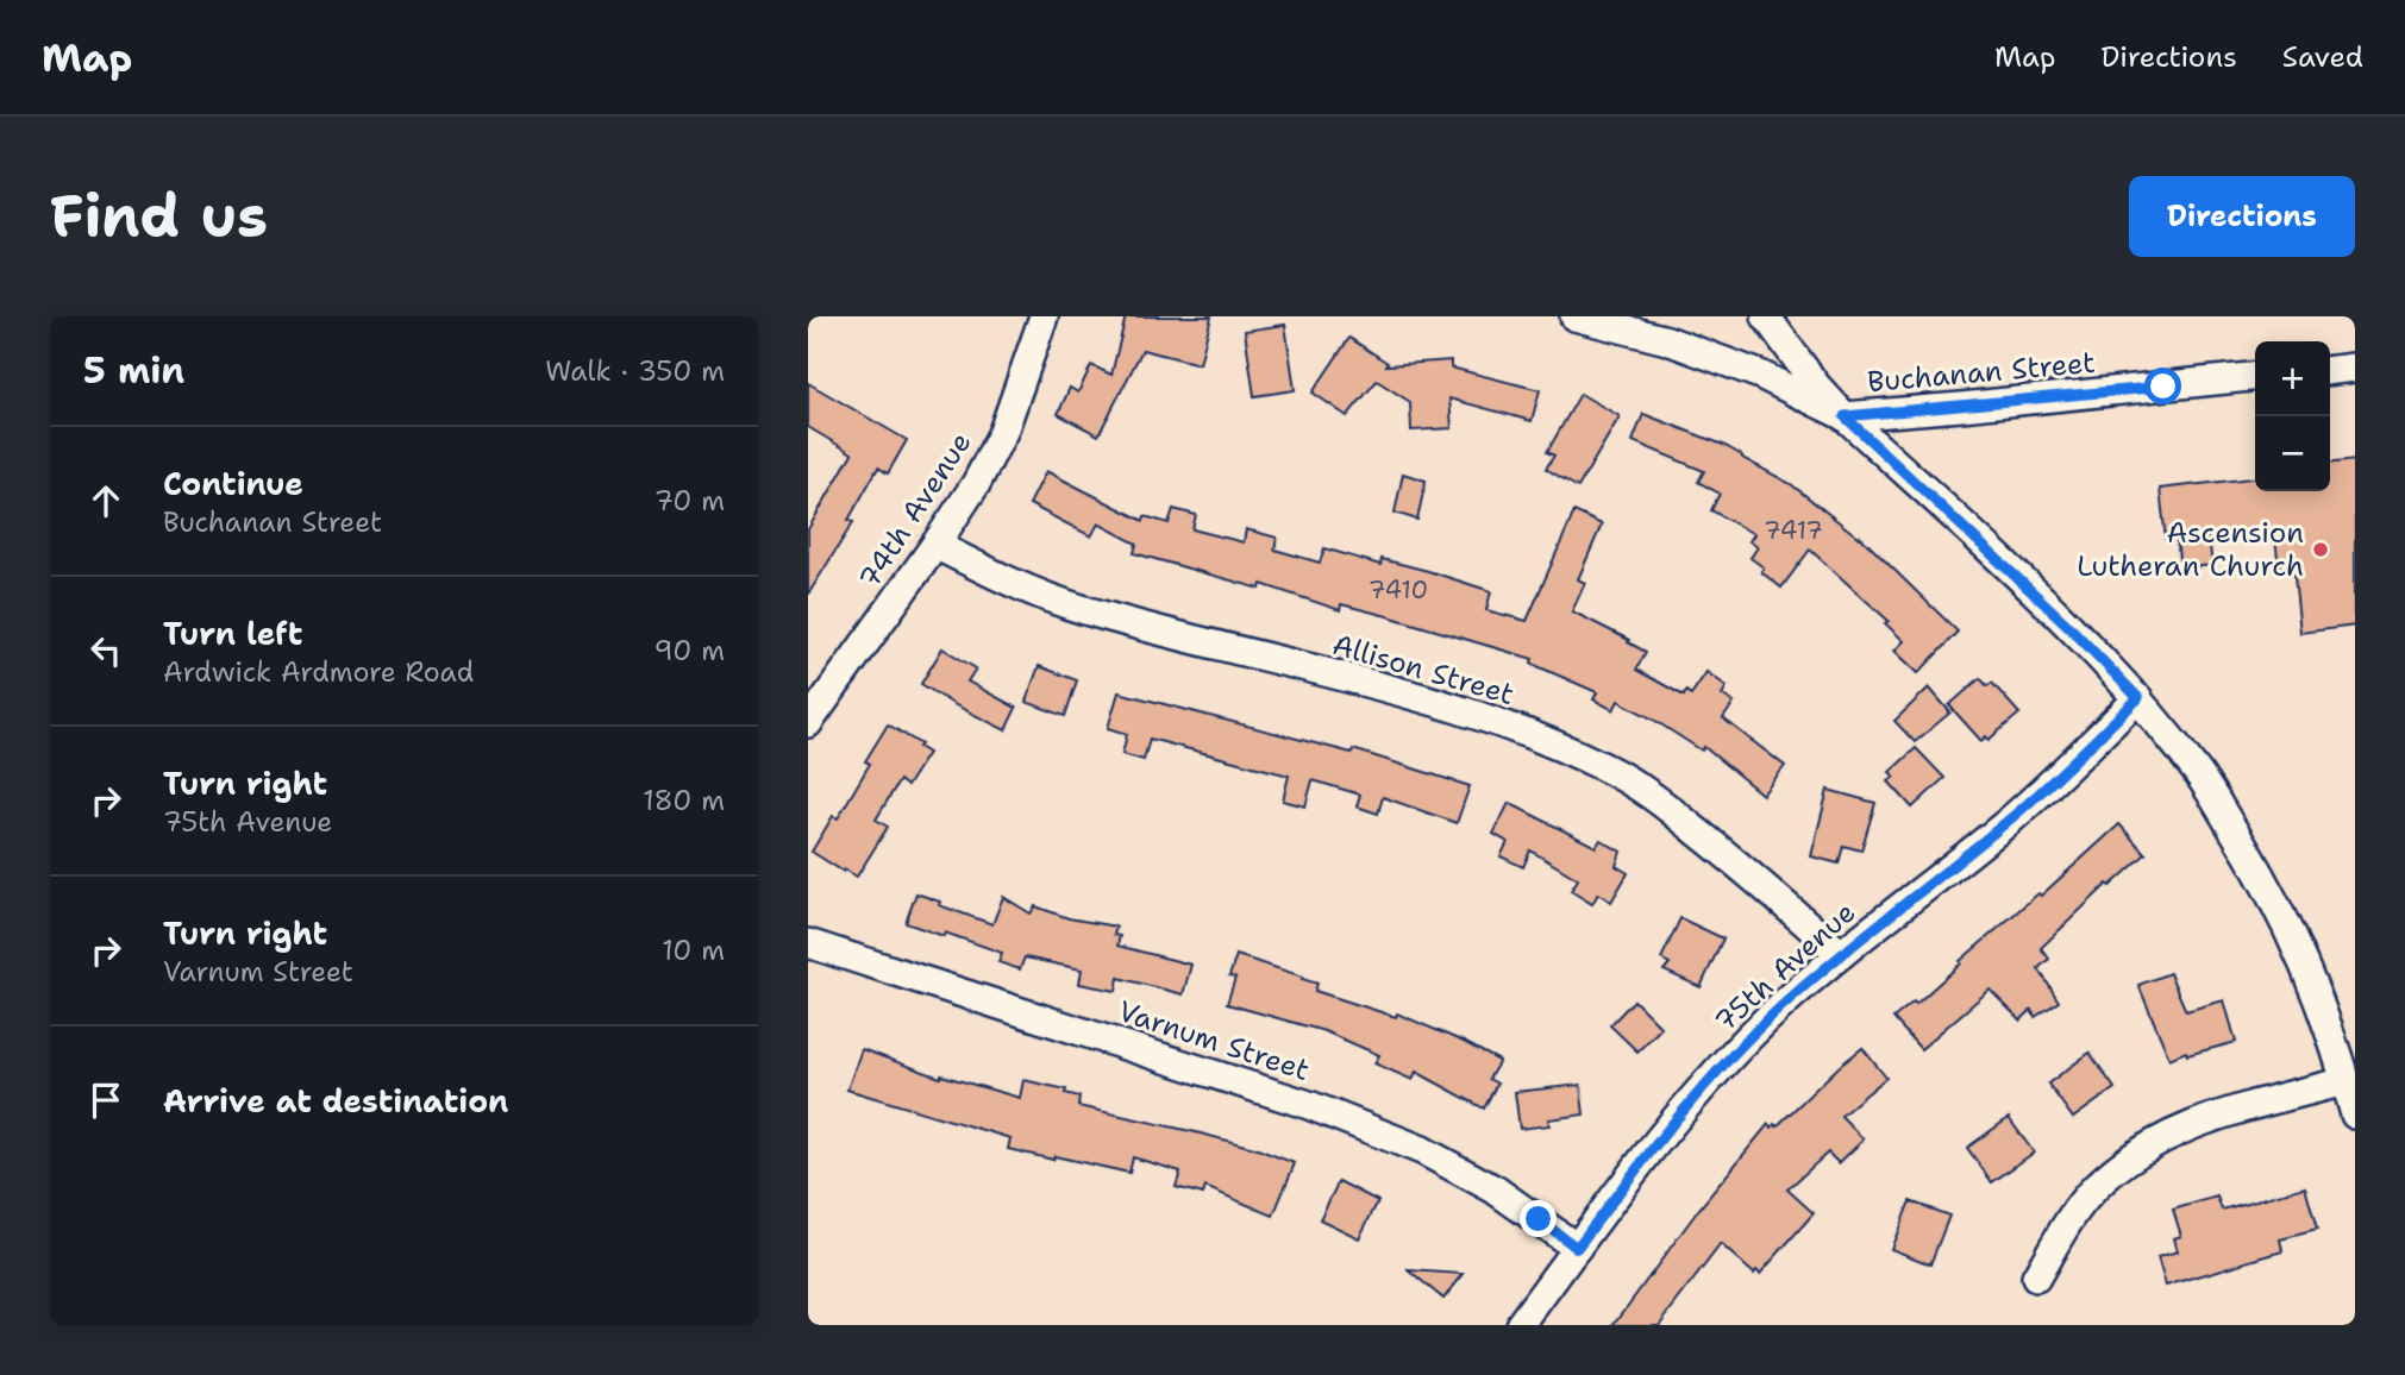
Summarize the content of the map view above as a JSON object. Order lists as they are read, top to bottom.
{
  "streets": {
    "street": [
      "Buchanan Street",
      "74th Avenue",
      "Allison Street",
      "75th Avenue",
      "Varnum Street"
    ]
  },
  "crossings": [
    ["74th Avenue", "Allison Street"],
    ["Allison Street", "75th Avenue"],
    ["75th Avenue", "Varnum Street"]
  ],
  "places": ["Ascension Lutheran Church"],
  "house_numbers": ["7417", "7410"],
  "page": {
    "header": "Map",
    "nav": ["Map", "Directions", "Saved"],
    "buttons": "Directions",
    "title": "Find us",
    "heading": ["5 min", "Walk · 350 m"],
    "map_buttons": ["+", "−"],
    "list": [
      ["Continue", "Buchanan Street", "70 m"],
      ["Turn left", "Ardwick Ardmore Road", "90 m"],
      ["Turn right", "75th Avenue", "180 m"],
      ["Turn right", "Varnum Street", "10 m"],
      "Arrive at destination"
    ]
  }
}
